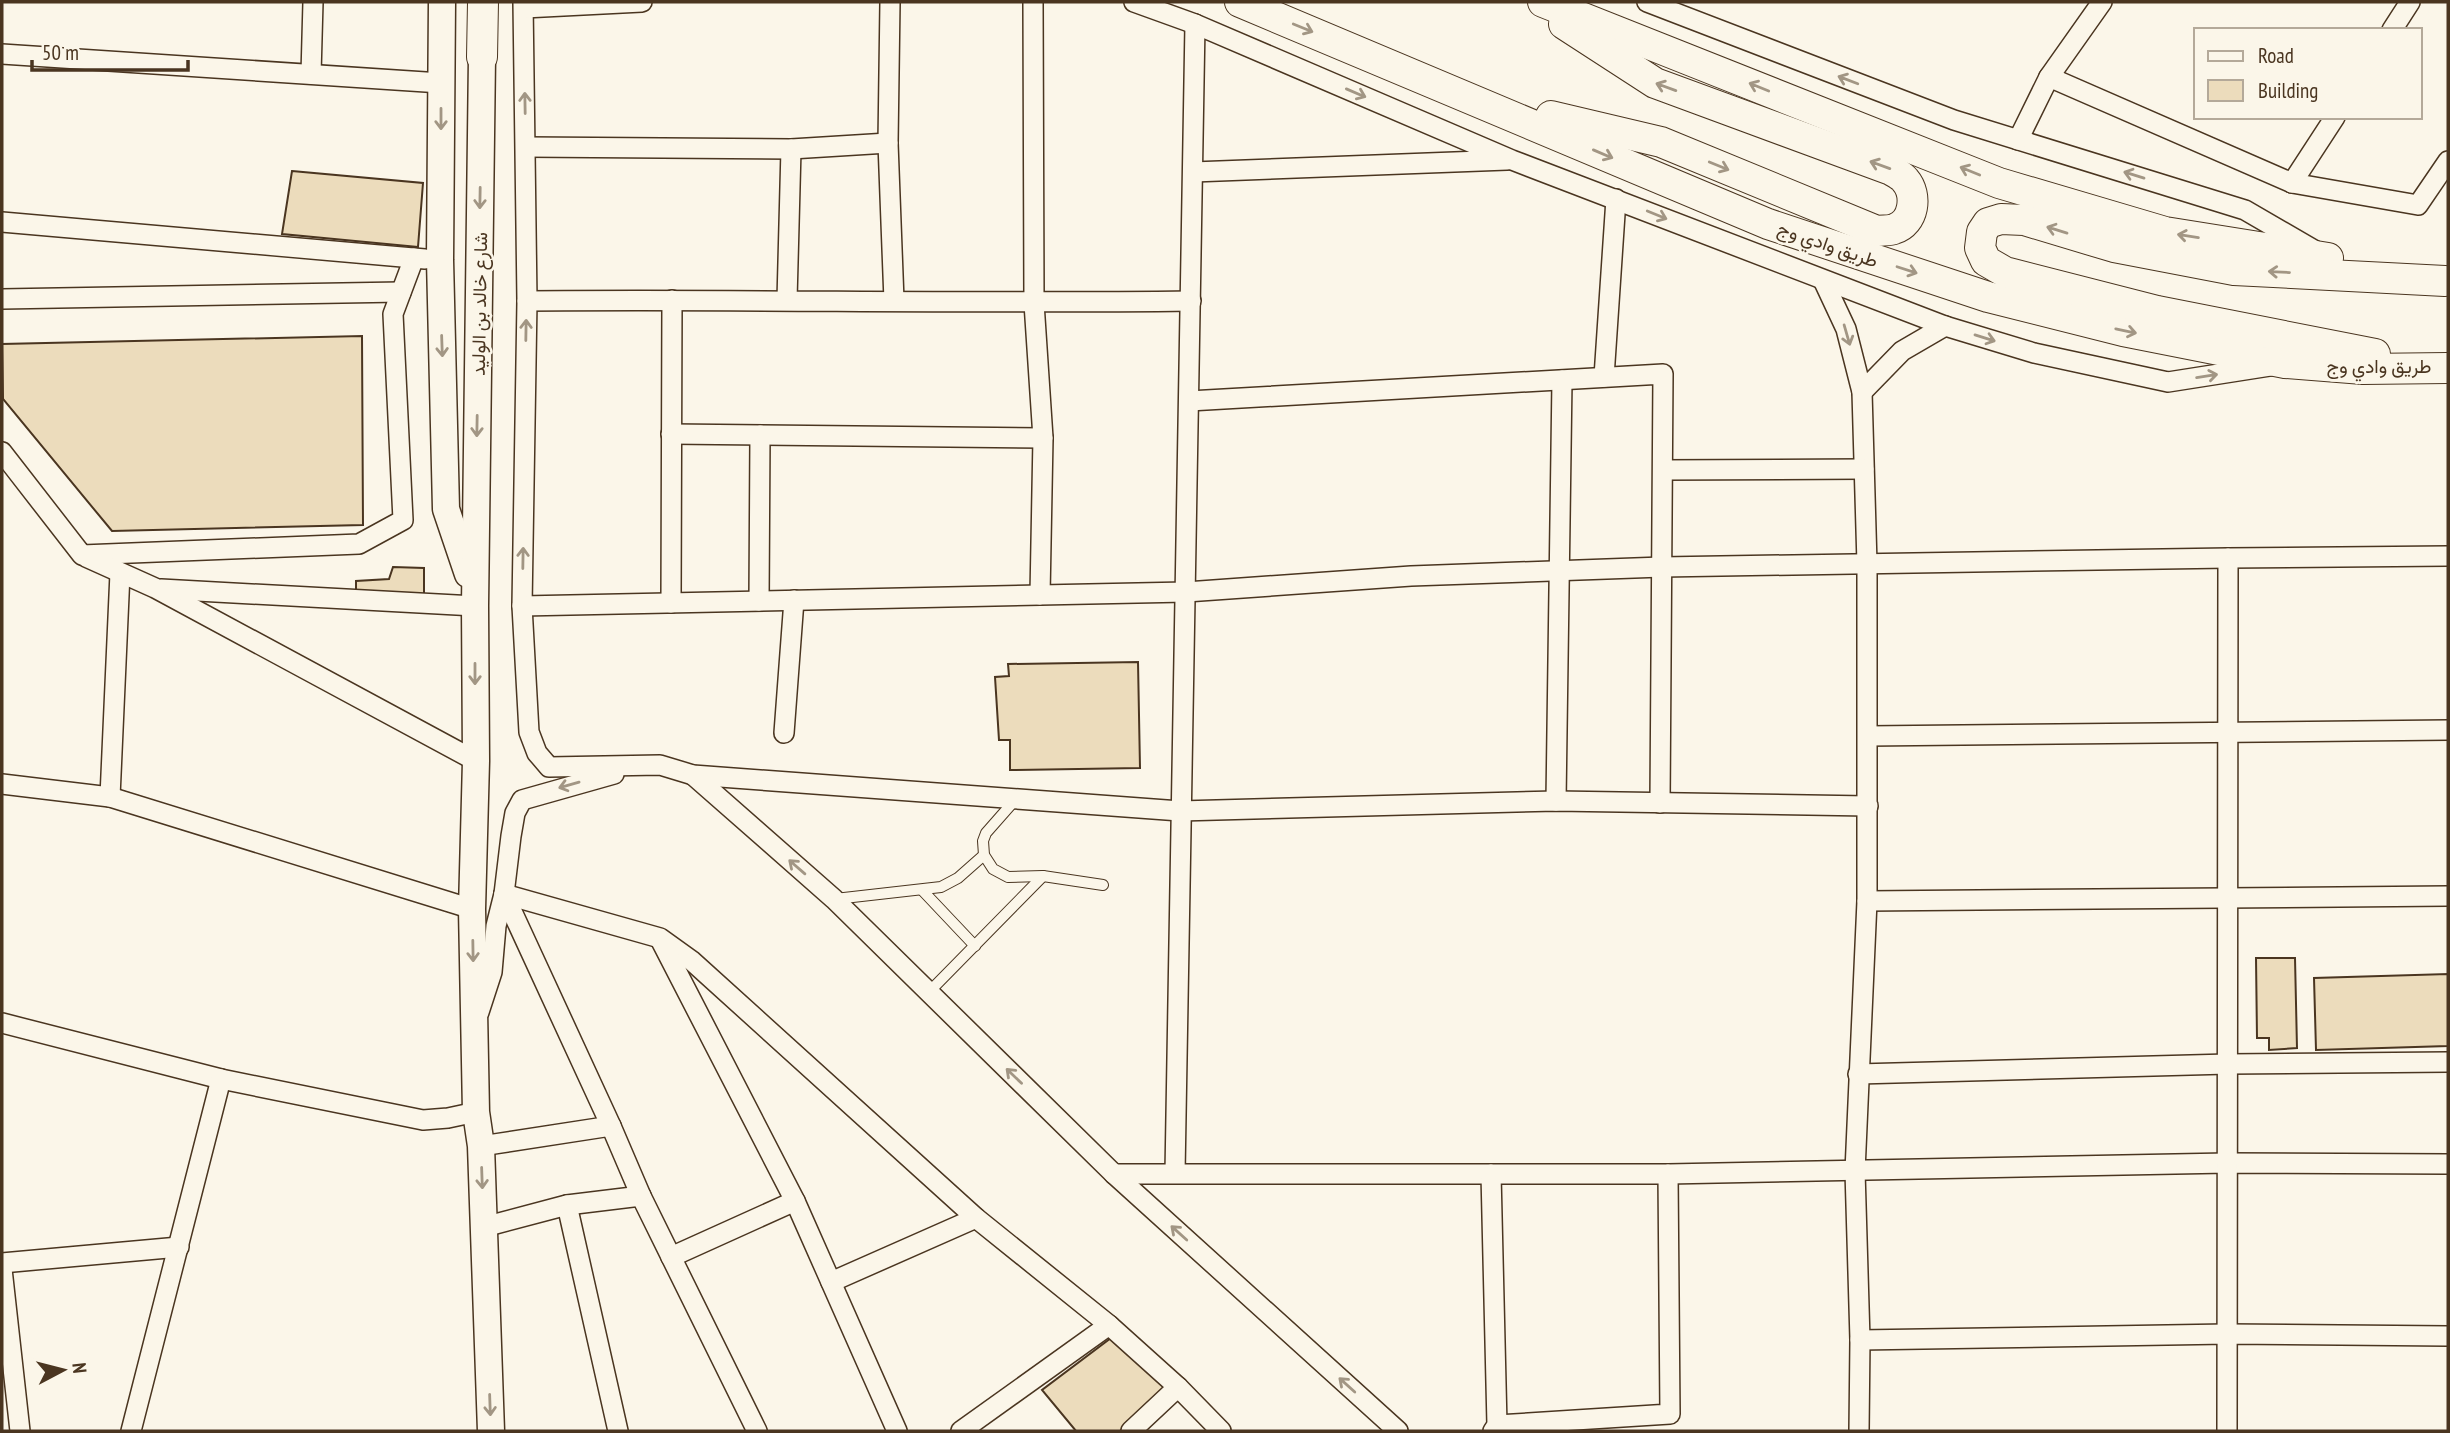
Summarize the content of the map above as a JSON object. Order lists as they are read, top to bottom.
{
  "streets": {
    "main road": ["طريق وادي وج", "شارع خالد بن الوليد"]
  },
  "one_way": ["شارع خالد بن الوليد"],
  "legend": ["Road", "Building"],
  "scale_bar": "50 m",
  "north": "right"
}
